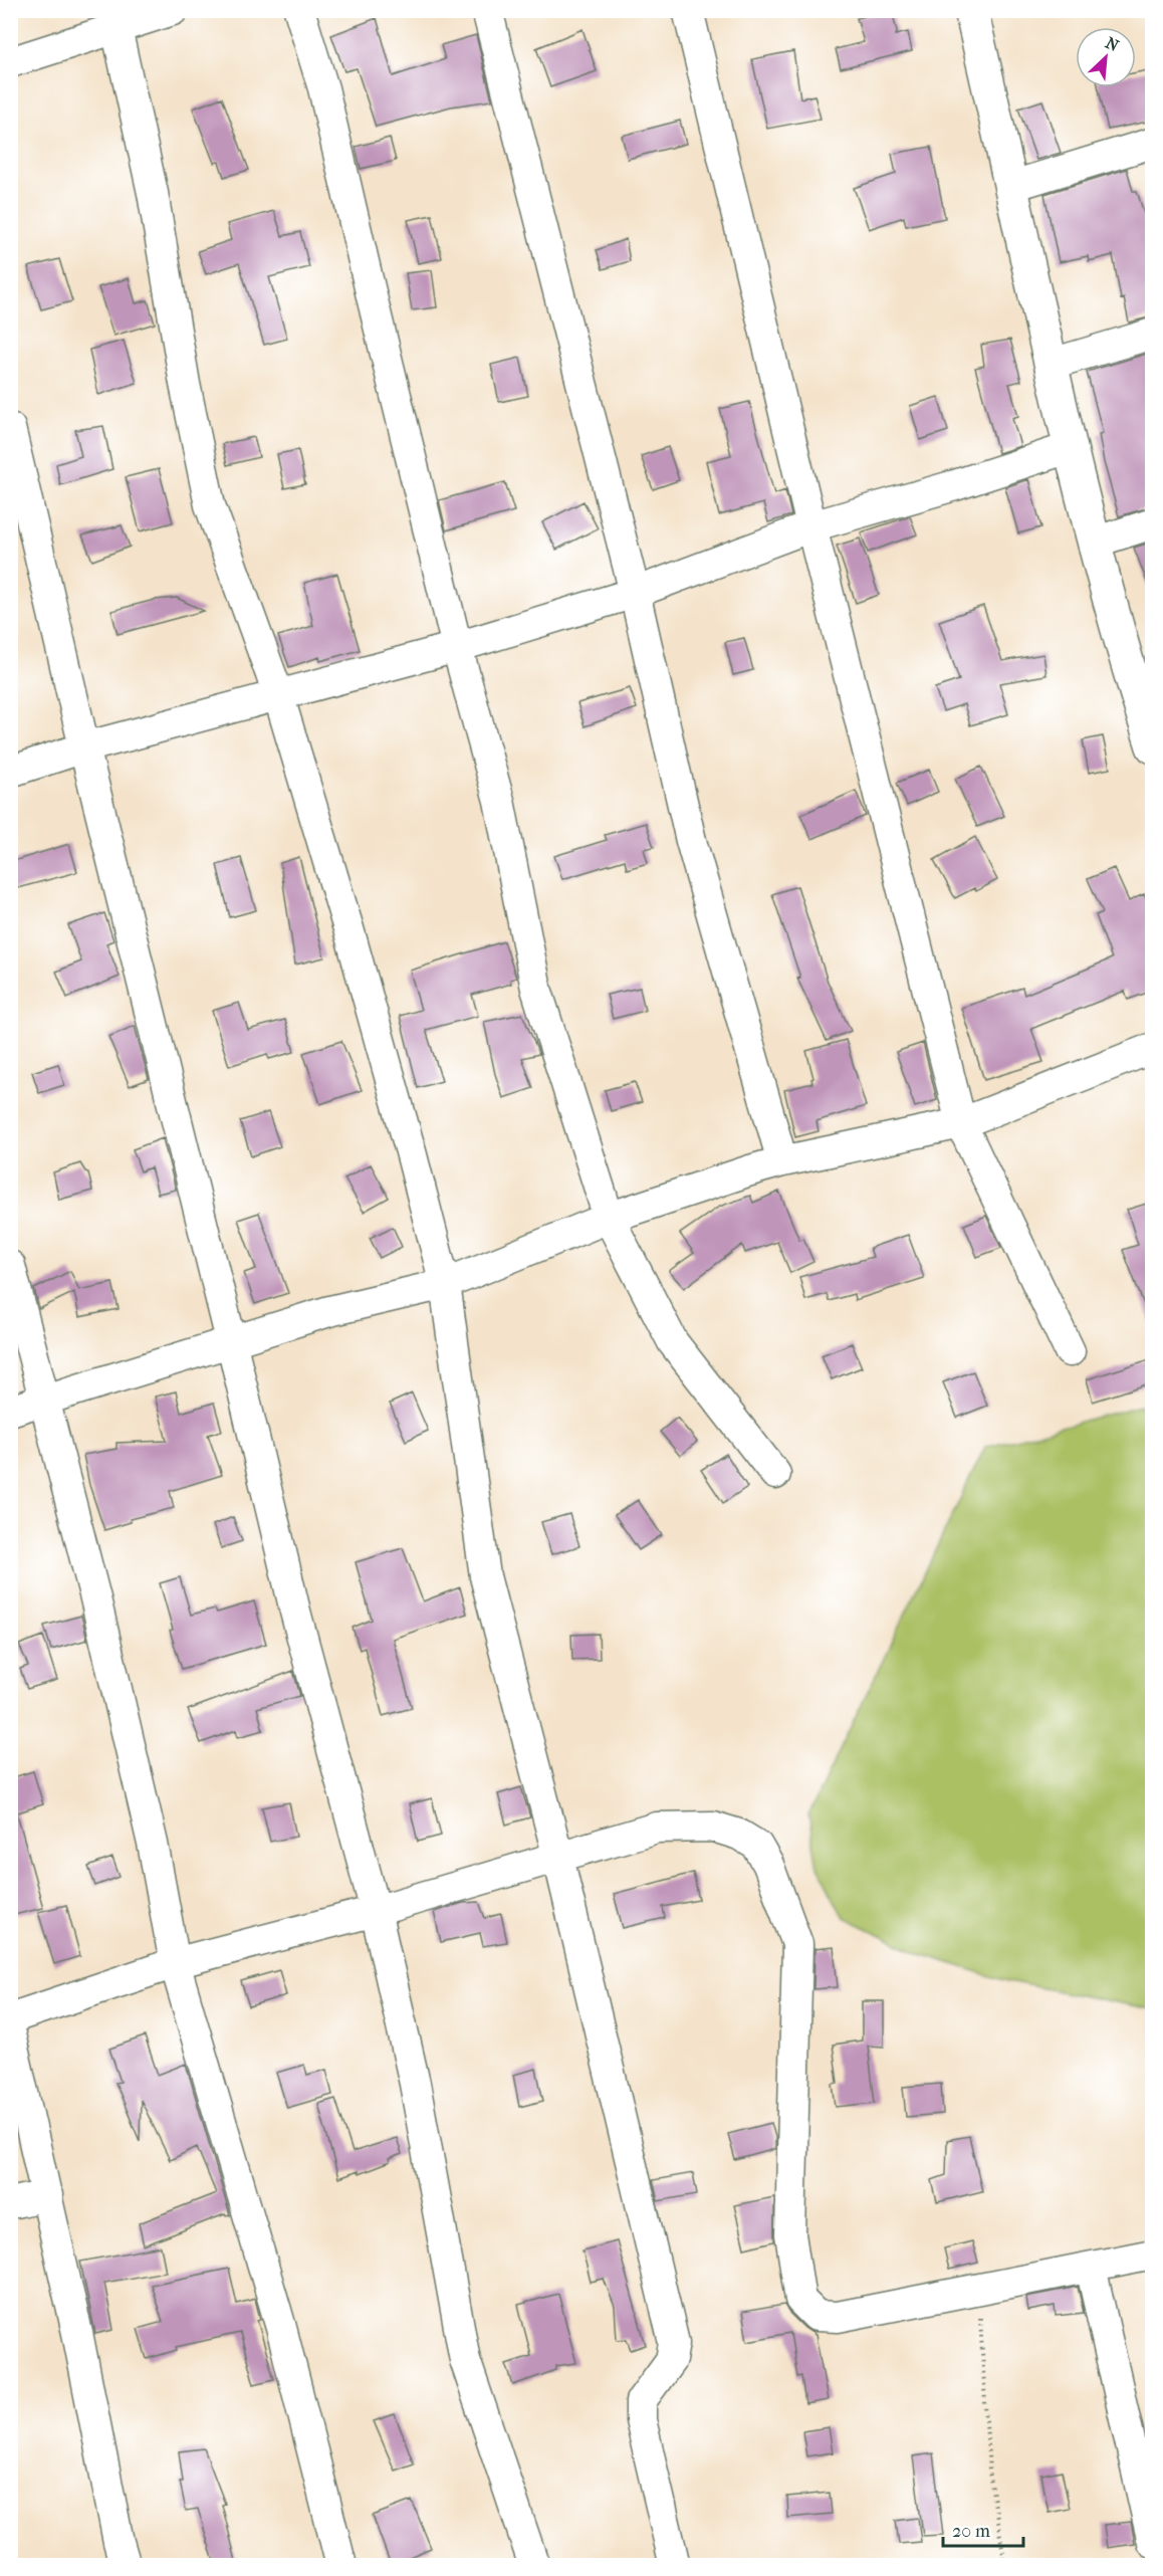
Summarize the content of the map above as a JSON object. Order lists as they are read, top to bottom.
{
  "scale_bar": "20 m",
  "north": "top right"
}
